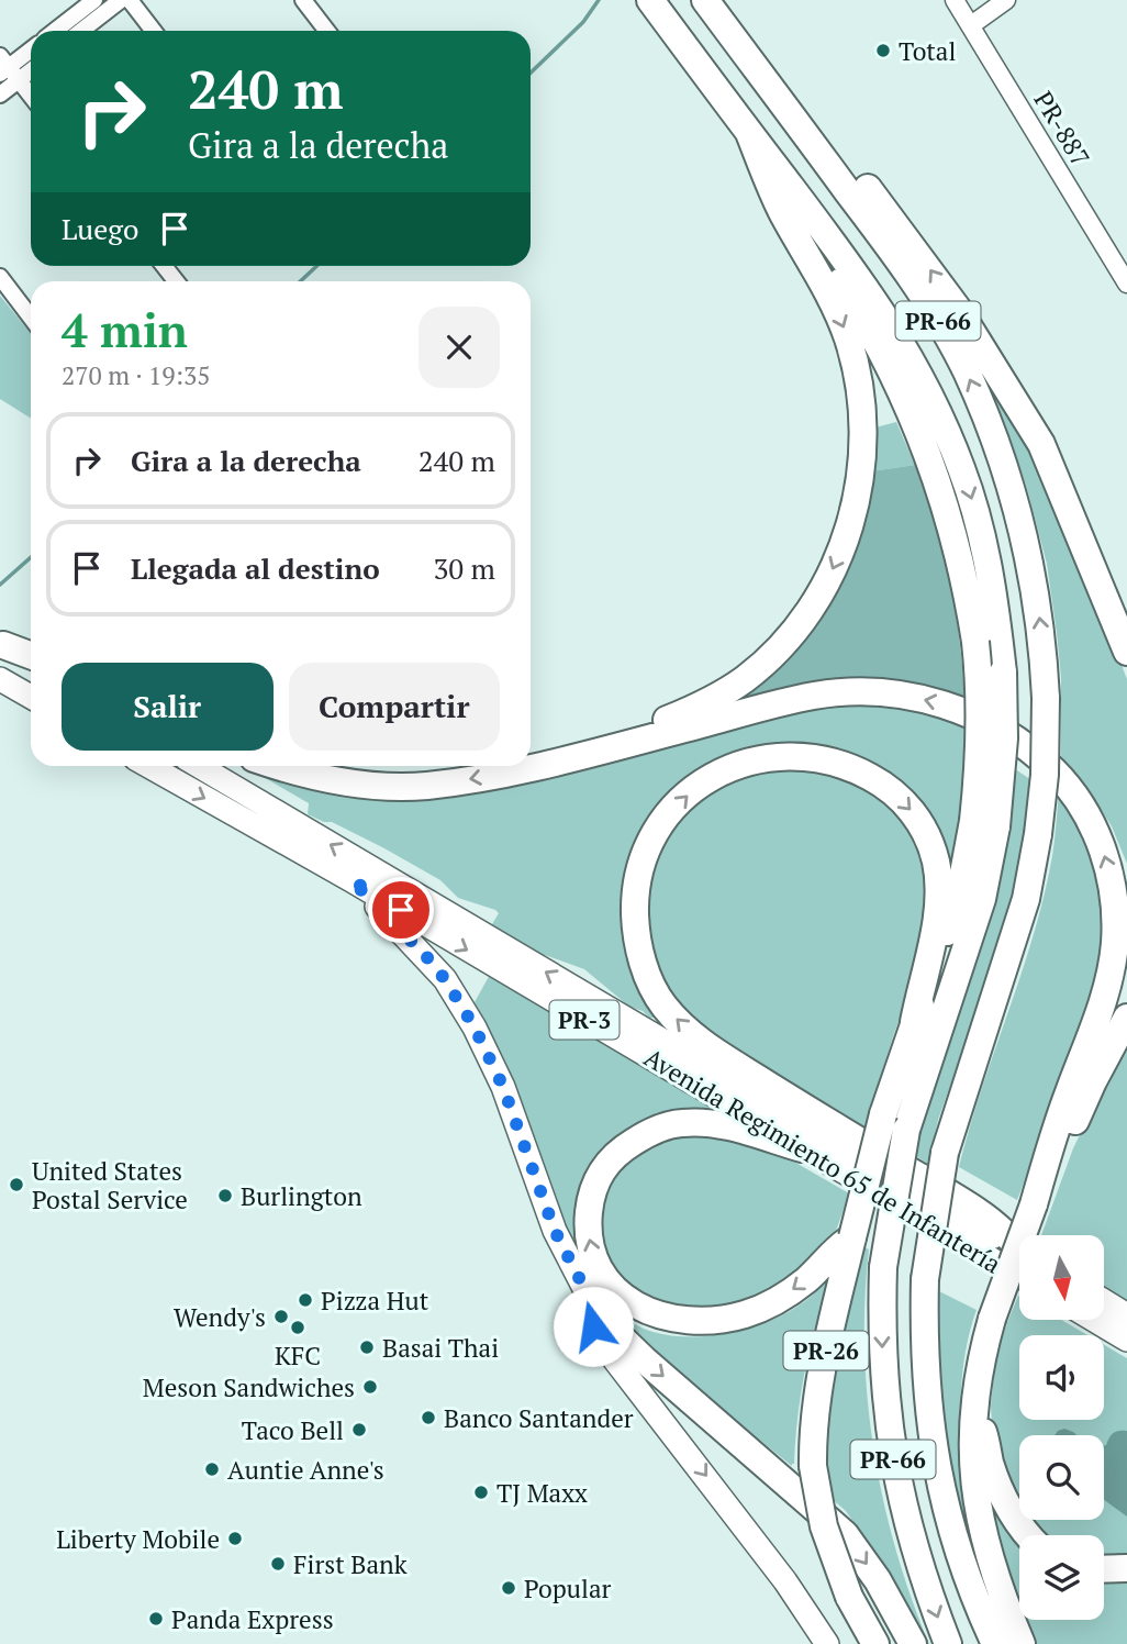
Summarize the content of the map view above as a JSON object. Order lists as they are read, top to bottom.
{
  "streets": {
    "highway": ["PR-66", "PR-26"],
    "main road": ["PR-3", "Avenida Regimiento 65 de Infantería"],
    "street": ["PR-887"]
  },
  "places": [
    "Total",
    "United States Postal Service",
    "Burlington",
    "Pizza Hut",
    "Wendy's",
    "KFC",
    "Basai Thai",
    "Meson Sandwiches",
    "Banco Santander",
    "Taco Bell",
    "Auntie Anne's",
    "TJ Maxx",
    "Liberty Mobile",
    "First Bank",
    "Popular",
    "Panda Express"
  ],
  "north": "bottom",
  "page": {
    "turn": ["240 m", "Gira a la derecha"],
    "then": "Luego",
    "heading": ["4 min", "270 m · 19:35"],
    "list": [
      {
        "name": "Gira a la derecha",
        "value": "240 m"
      },
      {
        "name": "Llegada al destino",
        "value": "30 m"
      }
    ],
    "buttons": ["Salir", "Compartir"]
  }
}
